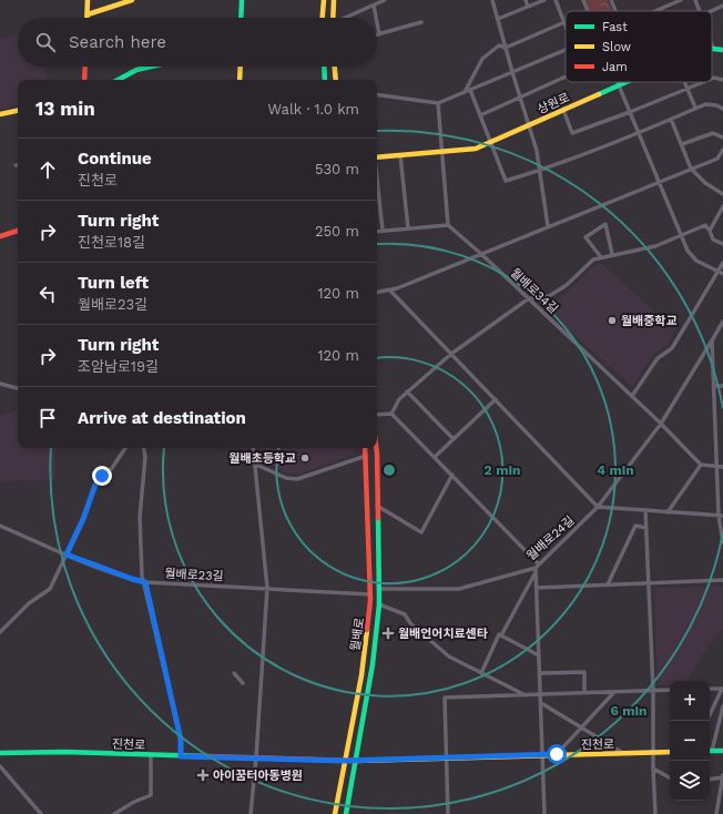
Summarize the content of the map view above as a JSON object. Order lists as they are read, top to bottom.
{
  "streets": {
    "main road": ["상원로", "월배로", "진천로"],
    "street": ["월배로34길", "월배로24길", "월배로23길"]
  },
  "crossings": [
    ["월배로34길", "월배로24길"],
    ["월배로24길", "월배로"],
    ["월배로23길", "월배로"],
    ["월배로", "진천로"]
  ],
  "places": {
    "other": ["월배중학교", "월배초등학교"],
    "health": ["월배언어치료센타", "아이꿈터아동병원"]
  },
  "legend": ["Fast", "Slow", "Jam"],
  "page": {
    "search": "Search here",
    "heading": ["13 min", "Walk · 1.0 km"],
    "list": [
      ["Continue", "진천로", "530 m"],
      ["Turn right", "진천로18길", "250 m"],
      ["Turn left", "월배로23길", "120 m"],
      ["Turn right", "조암남로19길", "120 m"],
      "Arrive at destination"
    ],
    "map_buttons": ["+", "−"]
  },
  "rings": ["2 min", "4 min", "6 min"]
}
